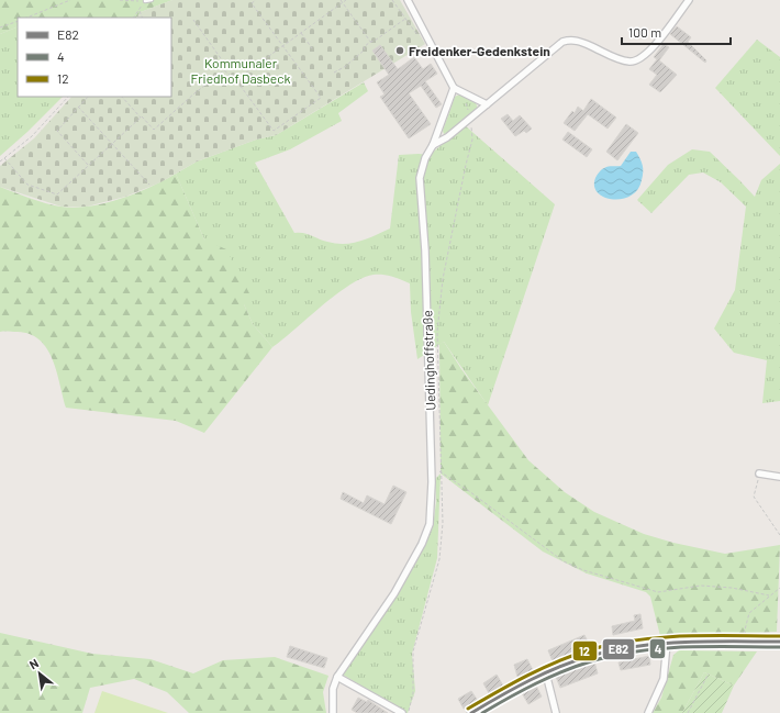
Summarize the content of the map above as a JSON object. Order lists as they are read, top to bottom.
{
  "streets": {
    "street": ["Uedinghoffstraße"]
  },
  "parks": ["Kommunaler Friedhof Dasbeck"],
  "places": ["Freidenker-Gedenkstein"],
  "lines": ["transit line 12", "transit line E82", "transit line 4"],
  "legend": ["E82", "4", "12"],
  "scale_bar": "100 m",
  "north": "top left"
}
